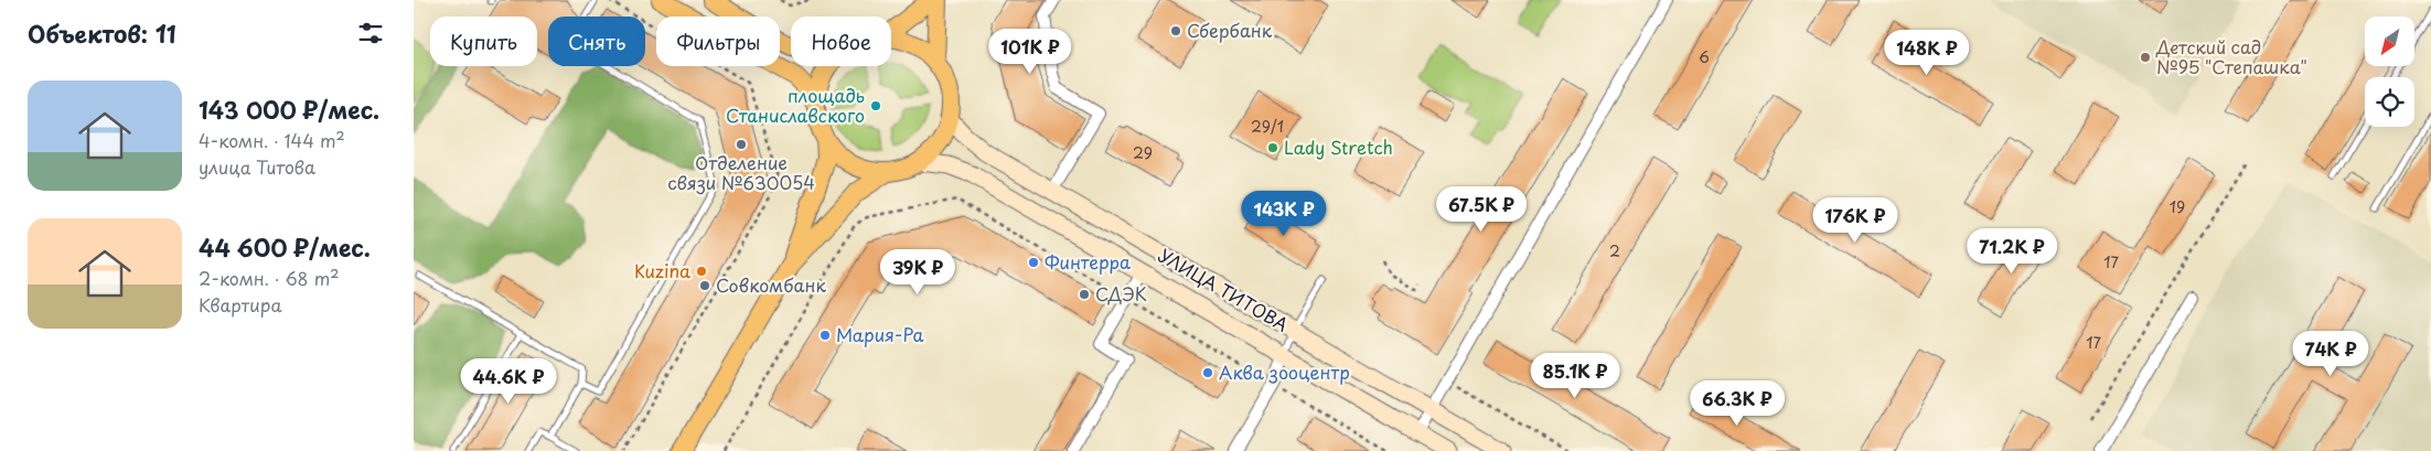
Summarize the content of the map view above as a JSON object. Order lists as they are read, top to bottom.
{
  "streets": {
    "main road": ["УЛИЦА ТИТОВА"]
  },
  "places": [
    "Сбербанк",
    "Детский сад №95 \"Степашка\"",
    "площадь Станиславского",
    "Отделение связи №630054",
    "Lady Stretch",
    "Финтерра",
    "Kuzina",
    "Совкомбанк",
    "СДЭК",
    "Мария-Ра",
    "Аква зооцентр"
  ],
  "house_numbers": [
    "6",
    "29/1",
    "29",
    "19",
    "2",
    "17",
    "17"
  ],
  "north": "bottom left",
  "page": {
    "heading": "Объектов: 11",
    "chip": [
      "Купить",
      "Снять",
      "Фильтры",
      "Новое"
    ],
    "price": [
      "101K ₽",
      "148K ₽",
      "67.5K ₽",
      "143K ₽",
      "176K ₽",
      "71.2K ₽",
      "39K ₽",
      "74K ₽",
      "85.1K ₽",
      "44.6K ₽",
      "66.3K ₽"
    ],
    "list": [
      {
        "name": "143 000 ₽/мес.",
        "note": "4-комн. · 144 m² · улица Титова"
      },
      {
        "name": "44 600 ₽/мес.",
        "note": "2-комн. · 68 m² · Квартира"
      }
    ]
  }
}
